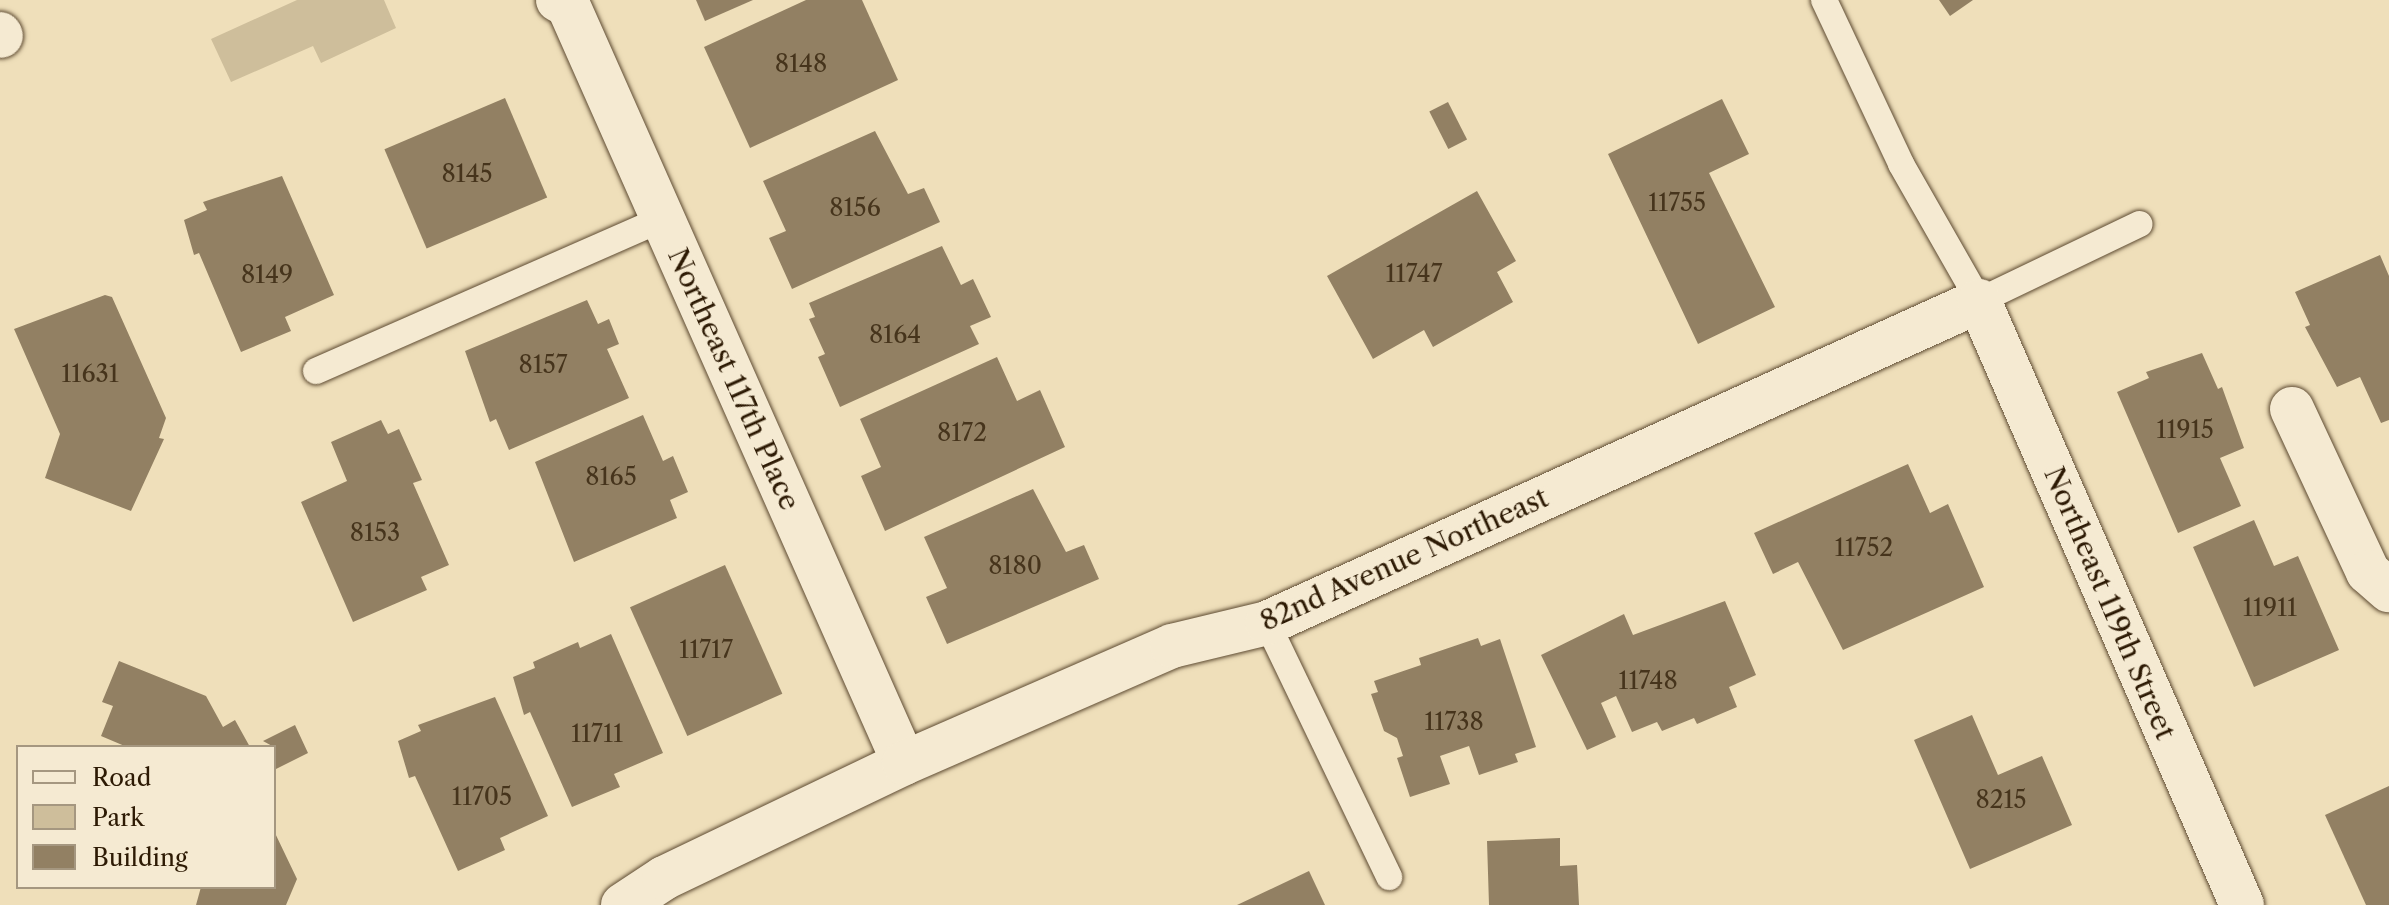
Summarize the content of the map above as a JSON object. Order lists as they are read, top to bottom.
{
  "streets": {
    "street": ["Northeast 117th Place", "82nd Avenue Northeast", "Northeast 119th Street"]
  },
  "crossings": [
    ["Northeast 117th Place", "82nd Avenue Northeast"],
    ["82nd Avenue Northeast", "Northeast 119th Street"]
  ],
  "house_numbers": [
    "8148",
    "8145",
    "11755",
    "8156",
    "11747",
    "8149",
    "8164",
    "8157",
    "11631",
    "11915",
    "8172",
    "8165",
    "8153",
    "11752",
    "8180",
    "11911",
    "11717",
    "11748",
    "11738",
    "11711",
    "11705",
    "8215"
  ],
  "legend": ["Road", "Park", "Building"]
}
